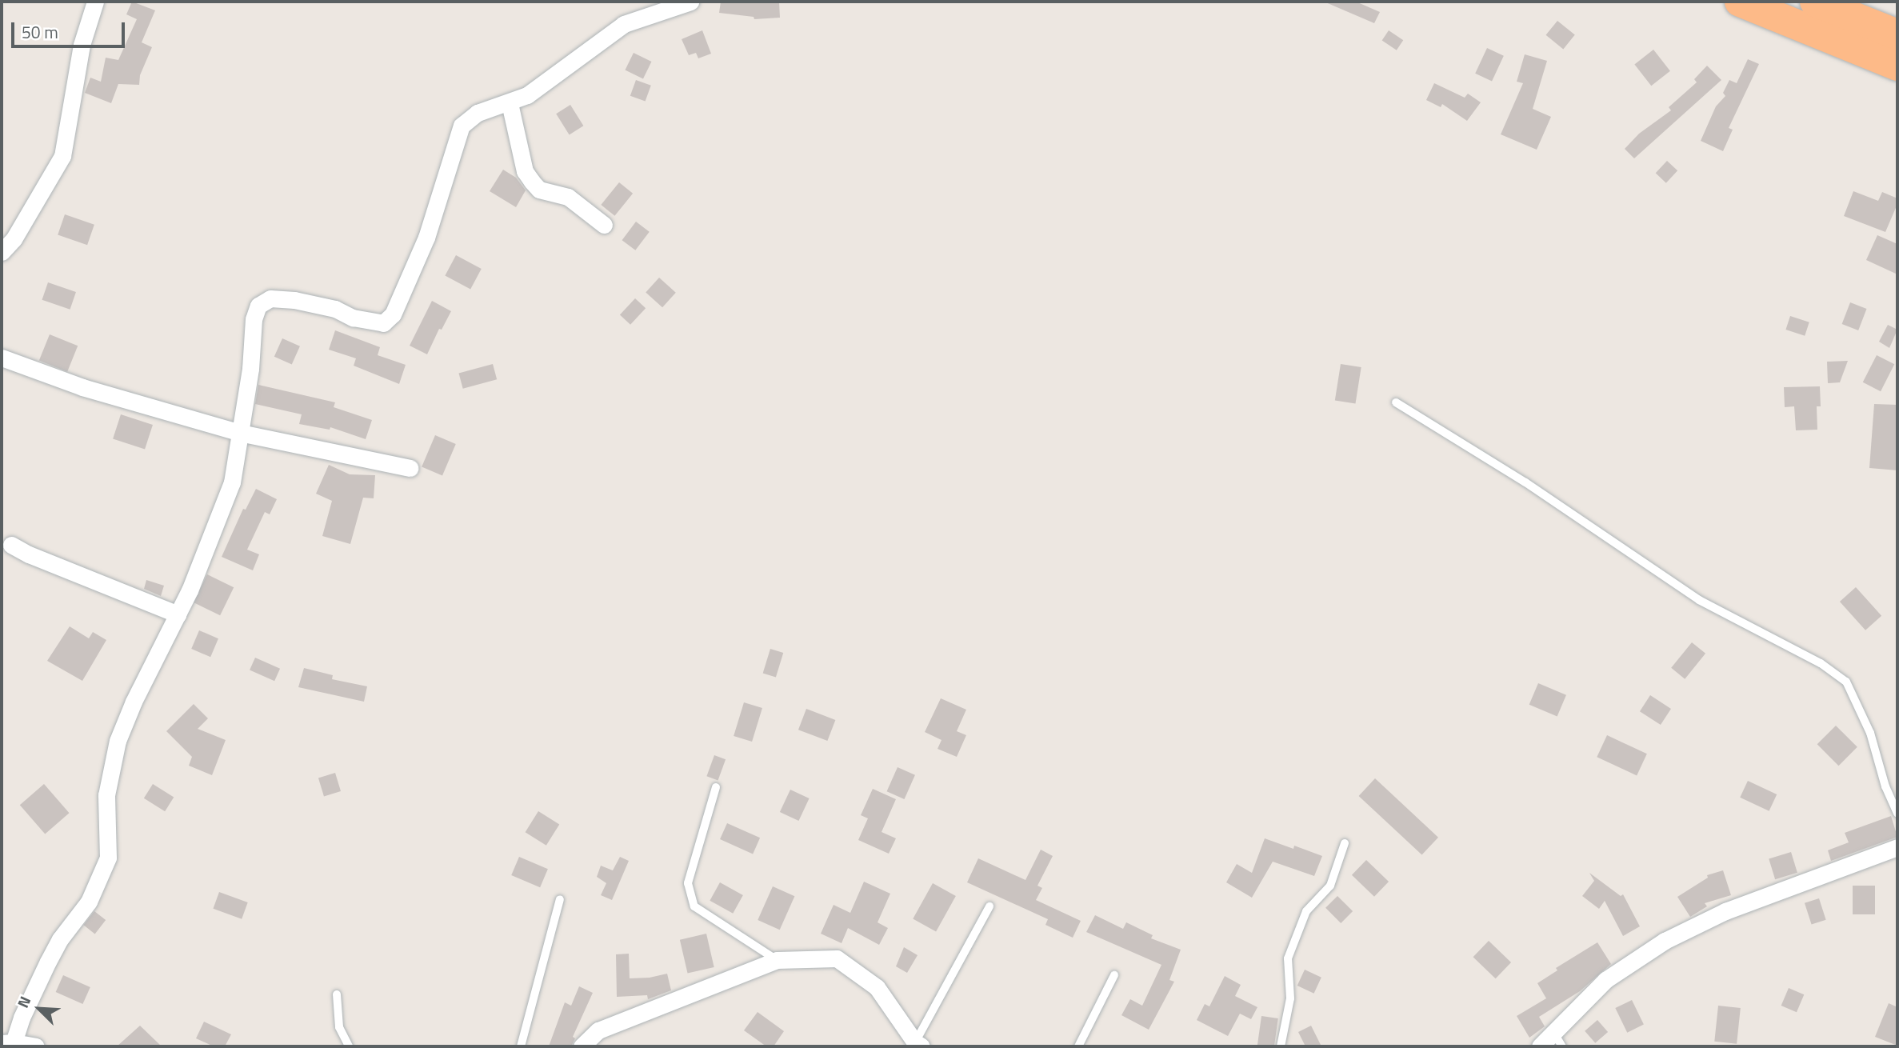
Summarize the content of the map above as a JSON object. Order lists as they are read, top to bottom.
{
  "scale_bar": "50 m",
  "north": "top left"
}
